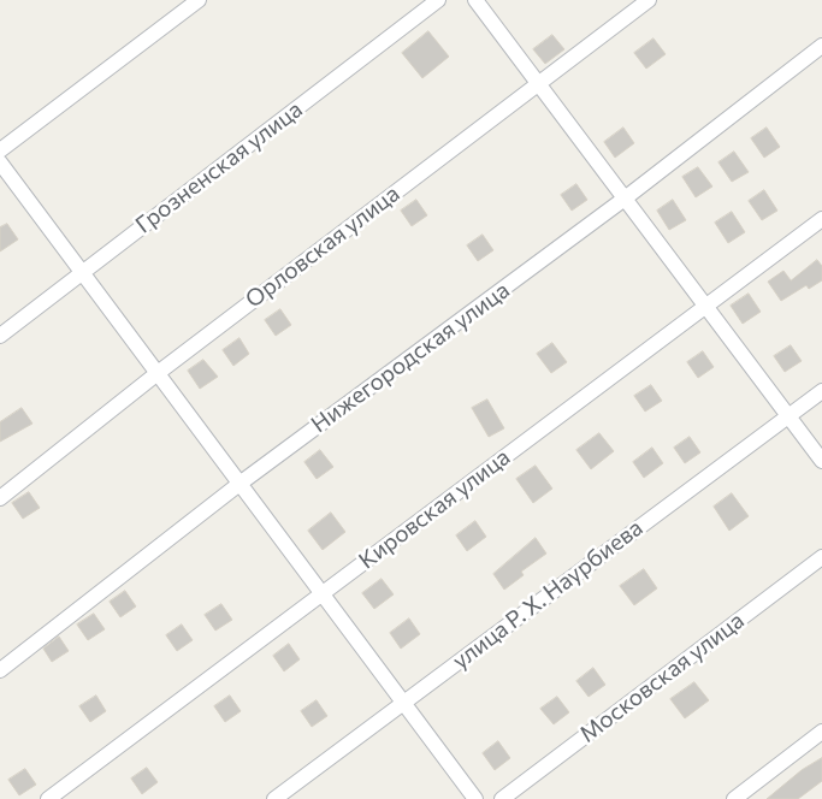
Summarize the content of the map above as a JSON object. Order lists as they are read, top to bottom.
{
  "streets": {
    "street": [
      "Грозненская улица",
      "Орловская улица",
      "Нижегородская улица",
      "Кировская улица",
      "улица Р. Х. Наурбиева",
      "Московская улица"
    ]
  }
}
